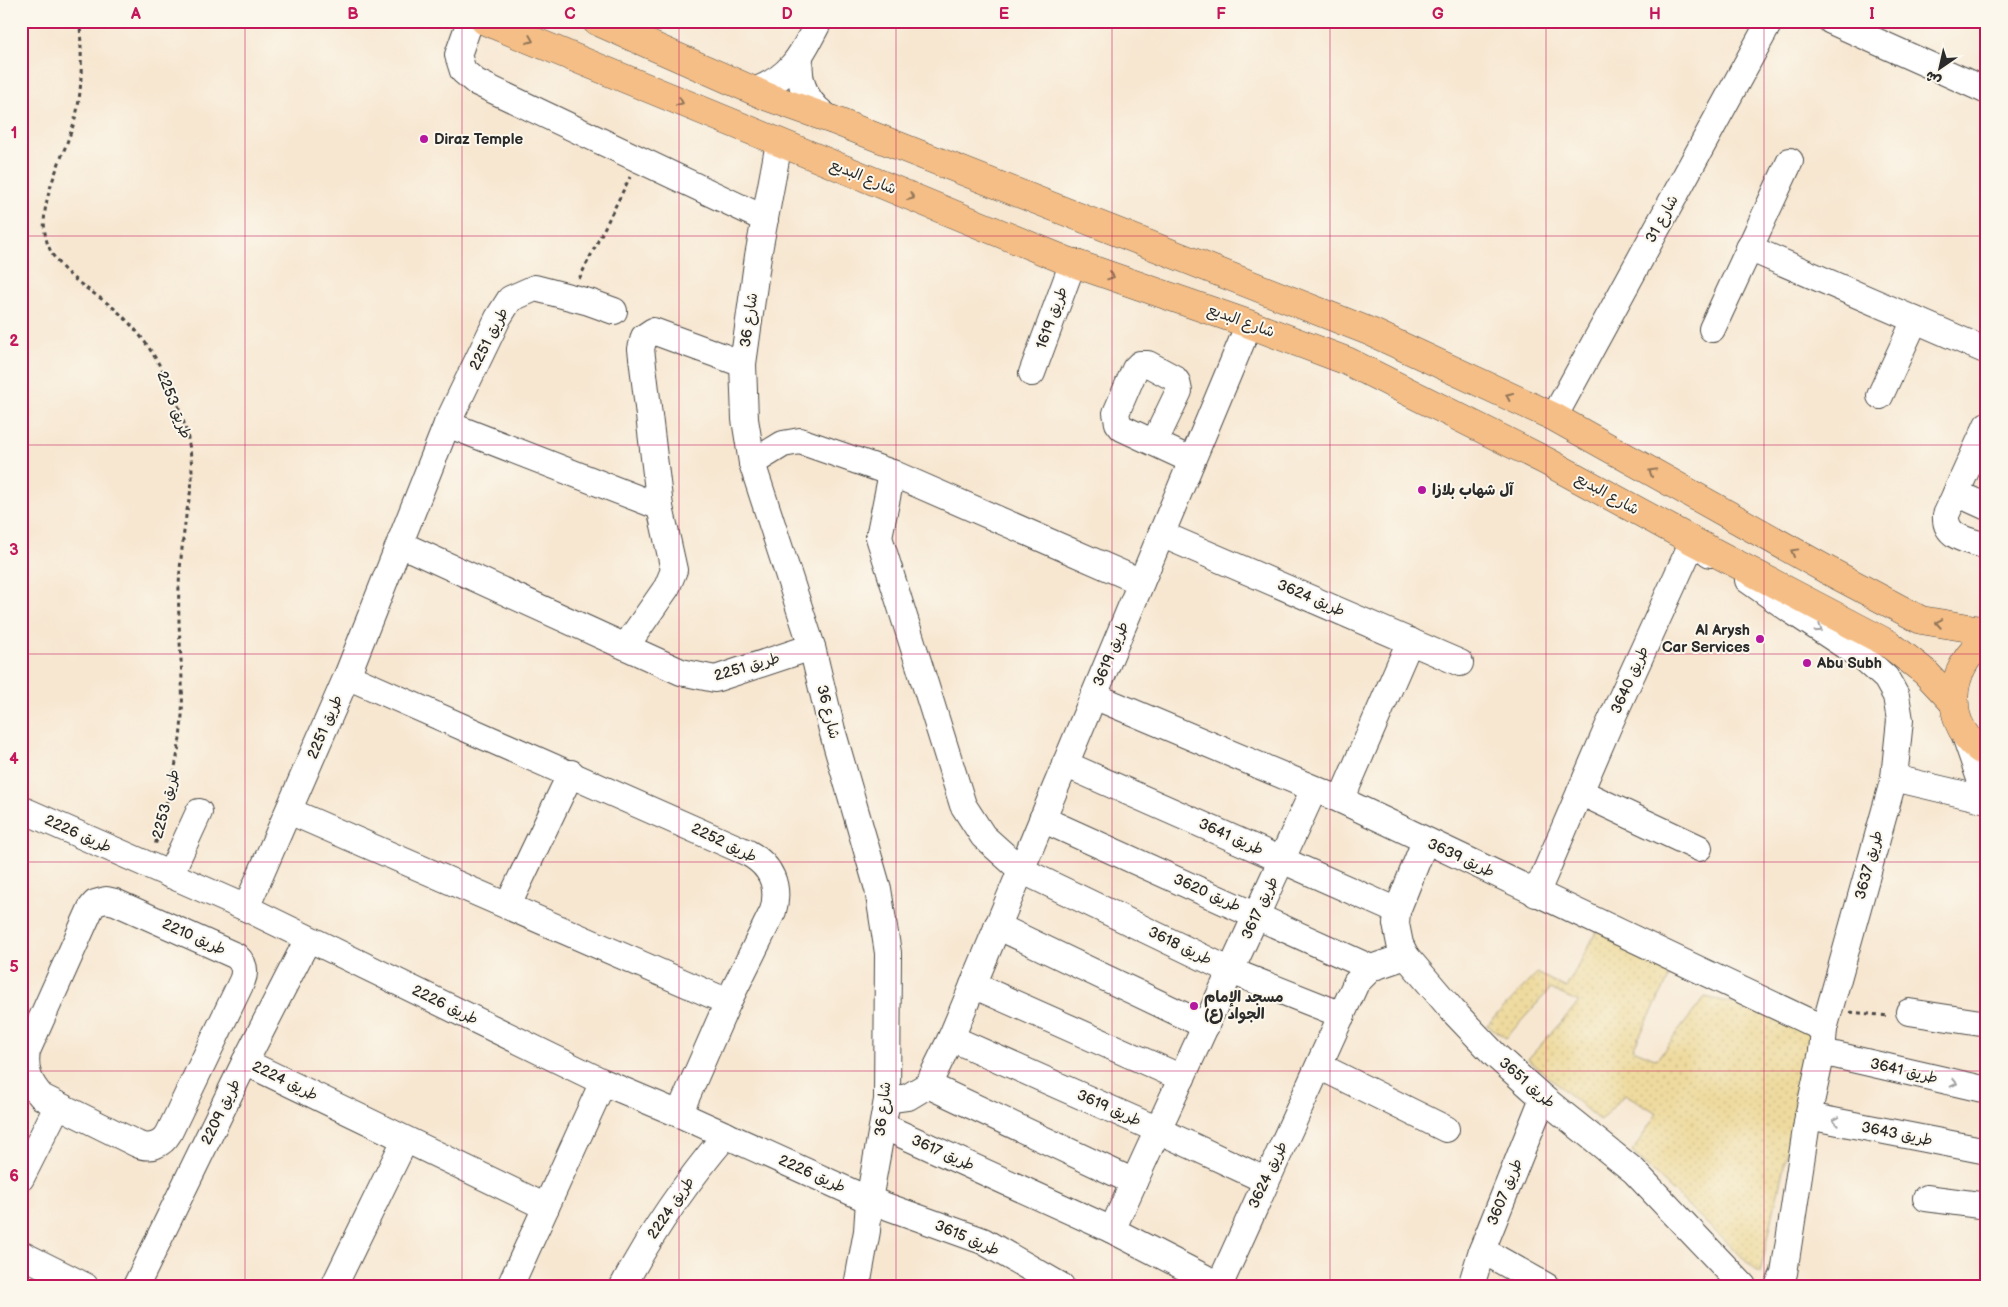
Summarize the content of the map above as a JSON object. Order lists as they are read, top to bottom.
{
  "streets": {
    "main road": ["شارع البديع"],
    "street": [
      "شارع 31",
      "طريق 1619",
      "شارع 36",
      "طريق 2251",
      "طريق 2253",
      "طريق 3624",
      "طريق 3619",
      "طريق 3640",
      "طريق 2226",
      "طريق 3641",
      "طريق 2252",
      "طريق 3639",
      "طريق 3637",
      "طريق 3620",
      "طريق 3617",
      "طريق 2210",
      "طريق 3618",
      "طريق 2224",
      "طريق 3651",
      "طريق 2209",
      "طريق 3643",
      "طريق 3607",
      "طريق 3615"
    ]
  },
  "crossings": [
    ["شارع البديع", "طريق 1619"],
    ["شارع البديع", "شارع 36"],
    ["شارع البديع", "طريق 3619"],
    ["شارع البديع", "طريق 3640"],
    ["شارع البديع", "طريق 3637"],
    ["شارع 36", "طريق 2251"],
    ["شارع 36", "طريق 2226"],
    ["شارع 36", "طريق 3617"],
    ["شارع 36", "طريق 3615"],
    ["طريق 2251", "طريق 2226"],
    ["طريق 2251", "طريق 2252"],
    ["طريق 2253", "طريق 2226"],
    ["طريق 3624", "طريق 3619"],
    ["طريق 3624", "طريق 3620"],
    ["طريق 3624", "طريق 3617"],
    ["طريق 3624", "طريق 3618"],
    ["طريق 3624", "طريق 3651"],
    ["طريق 3619", "طريق 3641"],
    ["طريق 3619", "طريق 3639"],
    ["طريق 3619", "طريق 3620"],
    ["طريق 3619", "طريق 3617"],
    ["طريق 3619", "طريق 3618"],
    ["طريق 3640", "طريق 3639"],
    ["طريق 3640", "طريق 3637"],
    ["طريق 2226", "طريق 2252"],
    ["طريق 2226", "طريق 2224"],
    ["طريق 2226", "طريق 2209"],
    ["طريق 2226", "طريق 3615"],
    ["طريق 3641", "طريق 3639"],
    ["طريق 3641", "طريق 3637"],
    ["طريق 3641", "طريق 3617"],
    ["طريق 3641", "طريق 3651"],
    ["طريق 3639", "طريق 3637"],
    ["طريق 3639", "طريق 3617"],
    ["طريق 3639", "طريق 3651"],
    ["طريق 3637", "طريق 3643"],
    ["طريق 3620", "طريق 3617"],
    ["طريق 3617", "طريق 3618"],
    ["طريق 2224", "طريق 2209"],
    ["طريق 3651", "طريق 3607"]
  ],
  "one_way": ["طريق 3637"],
  "places": [
    "Diraz Temple",
    "آل شهاب بلازا",
    "Al Arysh Car Services",
    "Abu Subh",
    "مسجد الإمام الجواد (ع)"
  ],
  "north": "bottom left",
  "grid": {
    "columns": [
      "A",
      "B",
      "C",
      "D",
      "E",
      "F",
      "G",
      "H",
      "I"
    ],
    "rows": [
      "1",
      "2",
      "3",
      "4",
      "5",
      "6"
    ]
  }
}
